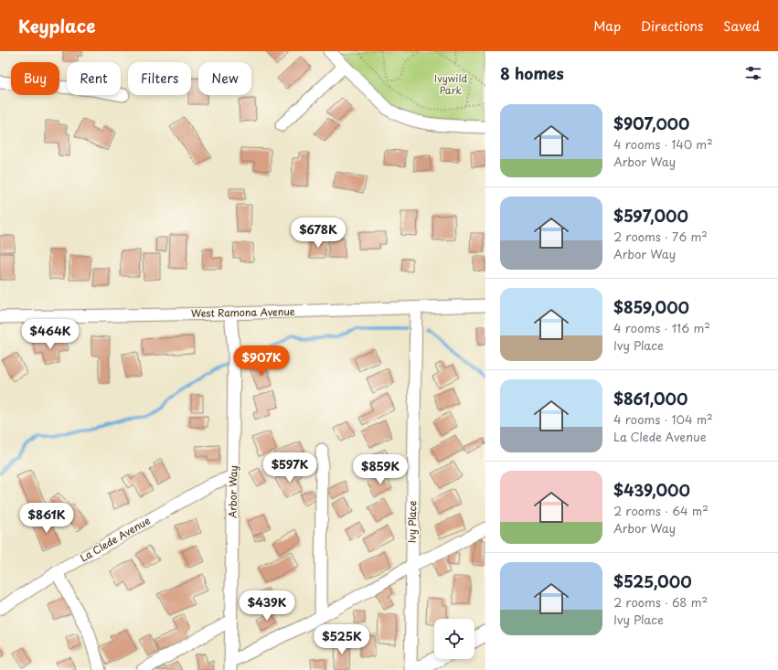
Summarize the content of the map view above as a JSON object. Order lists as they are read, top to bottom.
{
  "streets": {
    "street": [
      "West Ramona Avenue",
      "Arbor Way",
      "Ivy Place",
      "La Clede Avenue"
    ]
  },
  "crossings": [
    ["West Ramona Avenue", "Arbor Way"],
    ["West Ramona Avenue", "Ivy Place"],
    ["Arbor Way", "La Clede Avenue"]
  ],
  "parks": ["Ivywild Park"],
  "page": {
    "header": "Keyplace",
    "nav": ["Map", "Directions", "Saved"],
    "heading": "8 homes",
    "chip": [
      "Buy",
      "Rent",
      "Filters",
      "New"
    ],
    "list": [
      {
        "name": "$907,000",
        "note": "4 rooms · 140 m² · Arbor Way"
      },
      {
        "name": "$597,000",
        "note": "2 rooms · 76 m² · Arbor Way"
      },
      {
        "name": "$859,000",
        "note": "4 rooms · 116 m² · Ivy Place"
      },
      {
        "name": "$861,000",
        "note": "4 rooms · 104 m² · La Clede Avenue"
      },
      {
        "name": "$439,000",
        "note": "2 rooms · 64 m² · Arbor Way"
      },
      {
        "name": "$525,000",
        "note": "2 rooms · 68 m² · Ivy Place"
      }
    ],
    "price": [
      "$678K",
      "$464K",
      "$907K",
      "$597K",
      "$859K",
      "$861K",
      "$439K",
      "$525K"
    ]
  }
}
